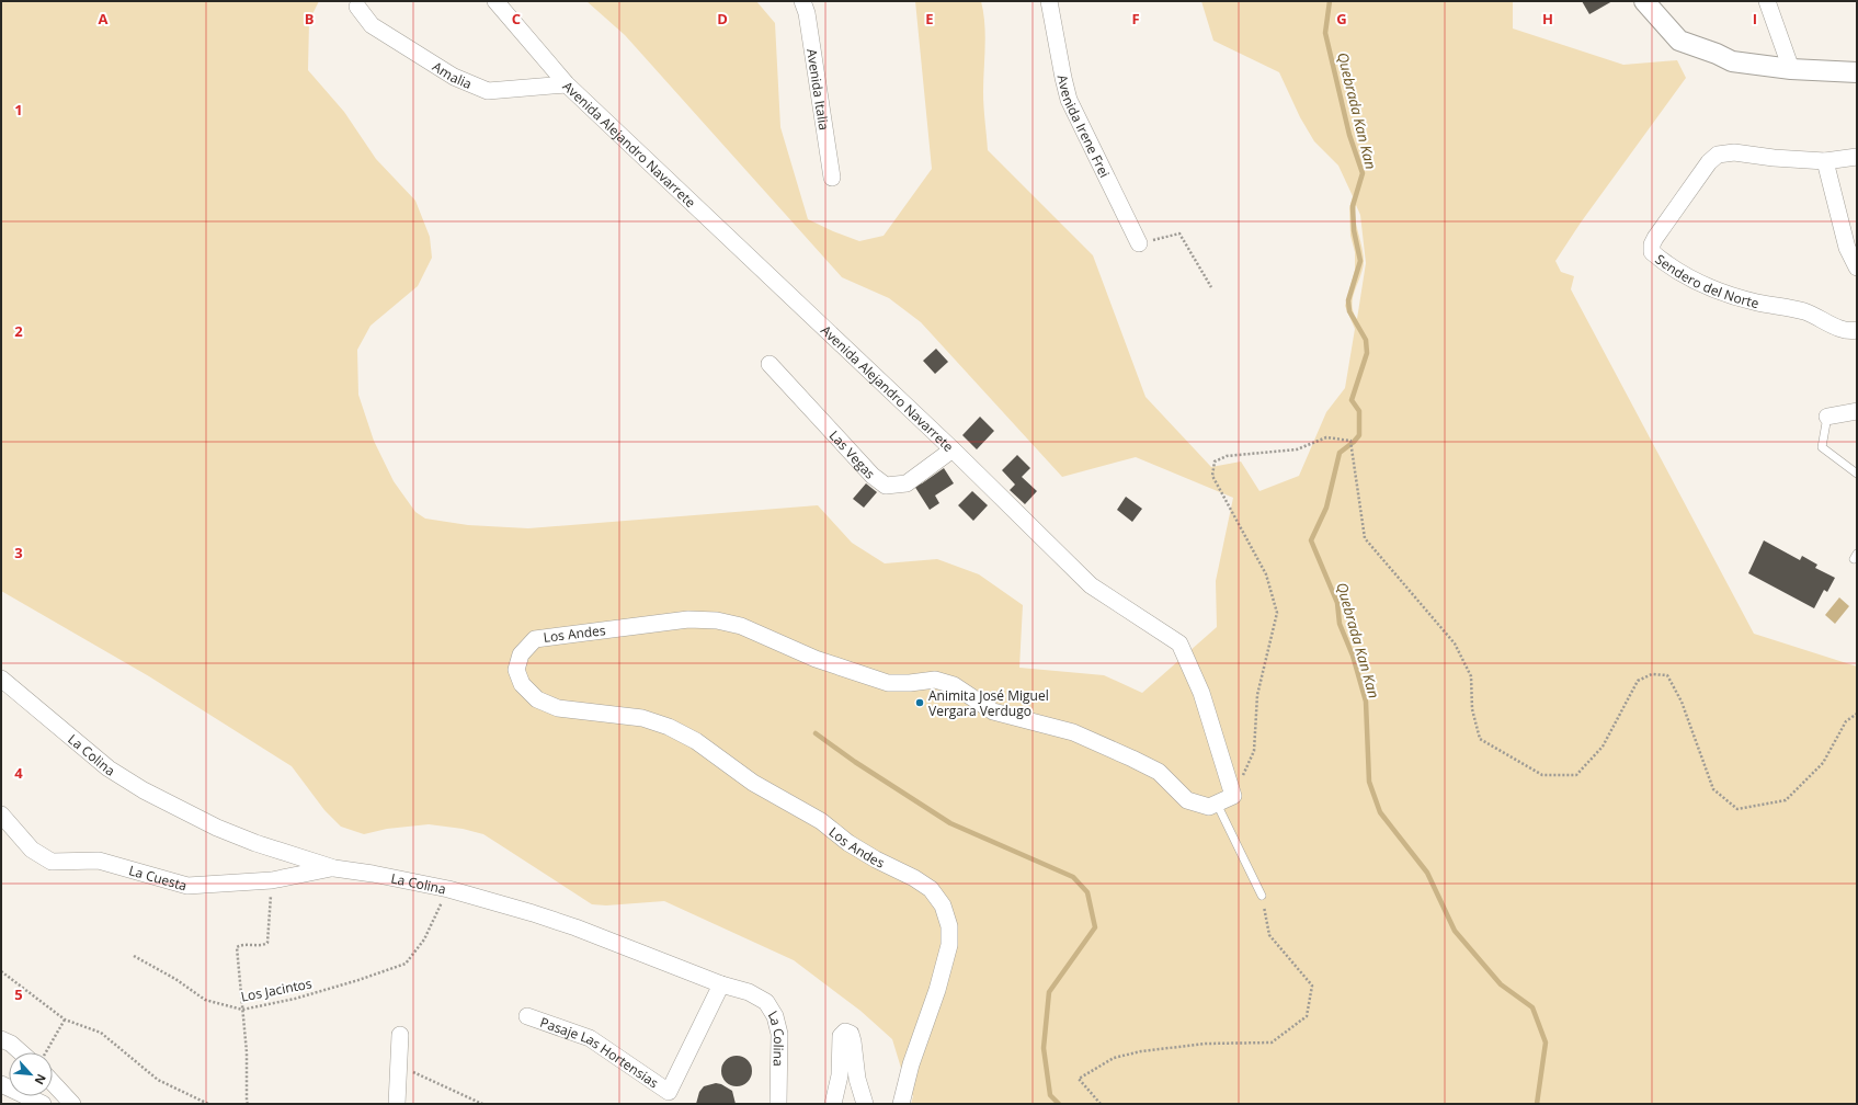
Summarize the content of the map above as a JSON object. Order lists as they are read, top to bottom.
{
  "streets": {
    "street": [
      "Amalia",
      "Avenida Italia",
      "Avenida Irene Frei",
      "Avenida Alejandro Navarrete",
      "Sendero del Norte",
      "Las Vegas",
      "Los Andes",
      "La Colina",
      "La Cuesta",
      "Pasaje Las Hortensias"
    ],
    "path": ["Los Jacintos"]
  },
  "crossings": [
    ["Amalia", "Avenida Alejandro Navarrete"],
    ["Avenida Alejandro Navarrete", "Las Vegas"],
    ["Avenida Alejandro Navarrete", "Los Andes"],
    ["La Colina", "La Cuesta"],
    ["La Colina", "Los Jacintos"],
    ["La Colina", "Pasaje Las Hortensias"]
  ],
  "water": ["Quebrada Kan Kan"],
  "places": ["Animita José Miguel Vergara Verdugo"],
  "north": "bottom right",
  "grid": {
    "columns": [
      "A",
      "B",
      "C",
      "D",
      "E",
      "F",
      "G",
      "H",
      "I"
    ],
    "rows": [
      "1",
      "2",
      "3",
      "4",
      "5"
    ]
  }
}
